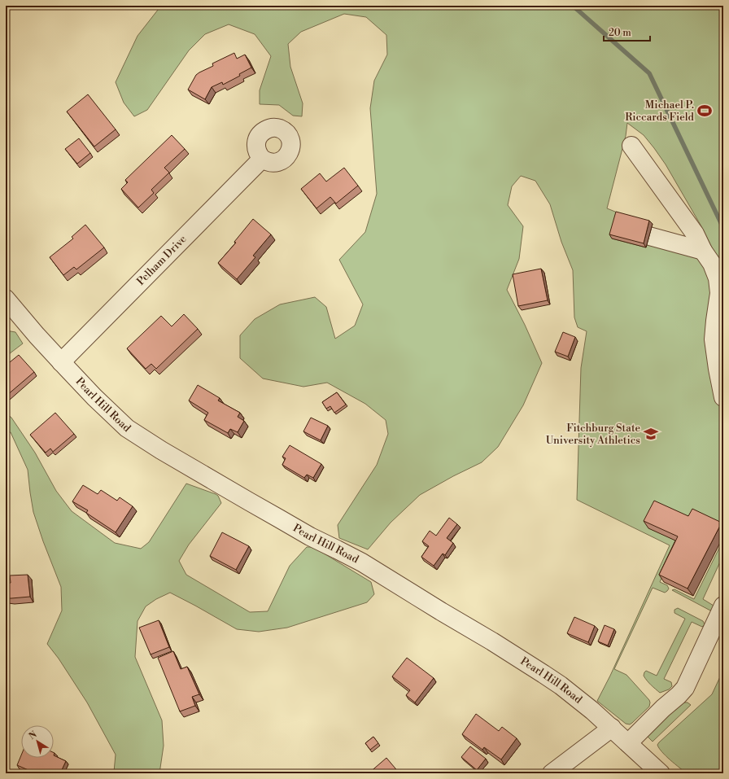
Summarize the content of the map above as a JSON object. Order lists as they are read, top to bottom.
{
  "streets": {
    "street": ["Pelham Drive", "Pearl Hill Road"]
  },
  "crossings": [
    ["Pelham Drive", "Pearl Hill Road"]
  ],
  "places": {
    "sports": ["Michael P. Riccards Field"],
    "school or university": ["Fitchburg State University Athletics"]
  },
  "scale_bar": "20 m",
  "north": "top left"
}
